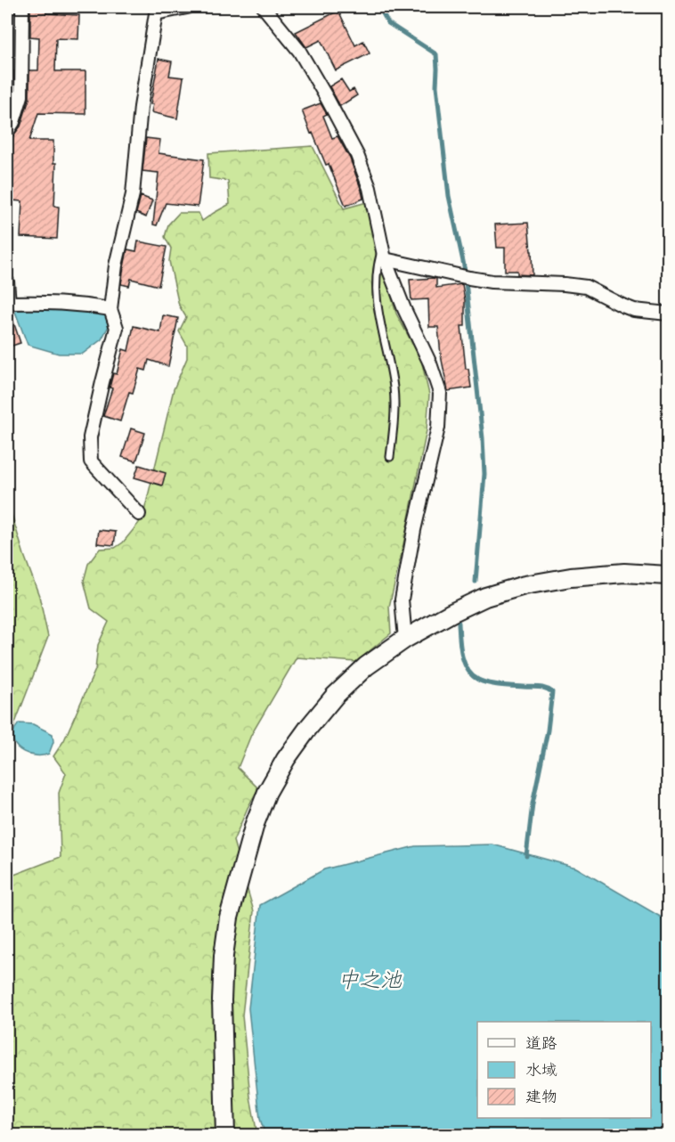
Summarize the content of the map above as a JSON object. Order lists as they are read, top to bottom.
{
  "water": ["中之池"],
  "legend": ["道路", "水域", "建物"]
}
